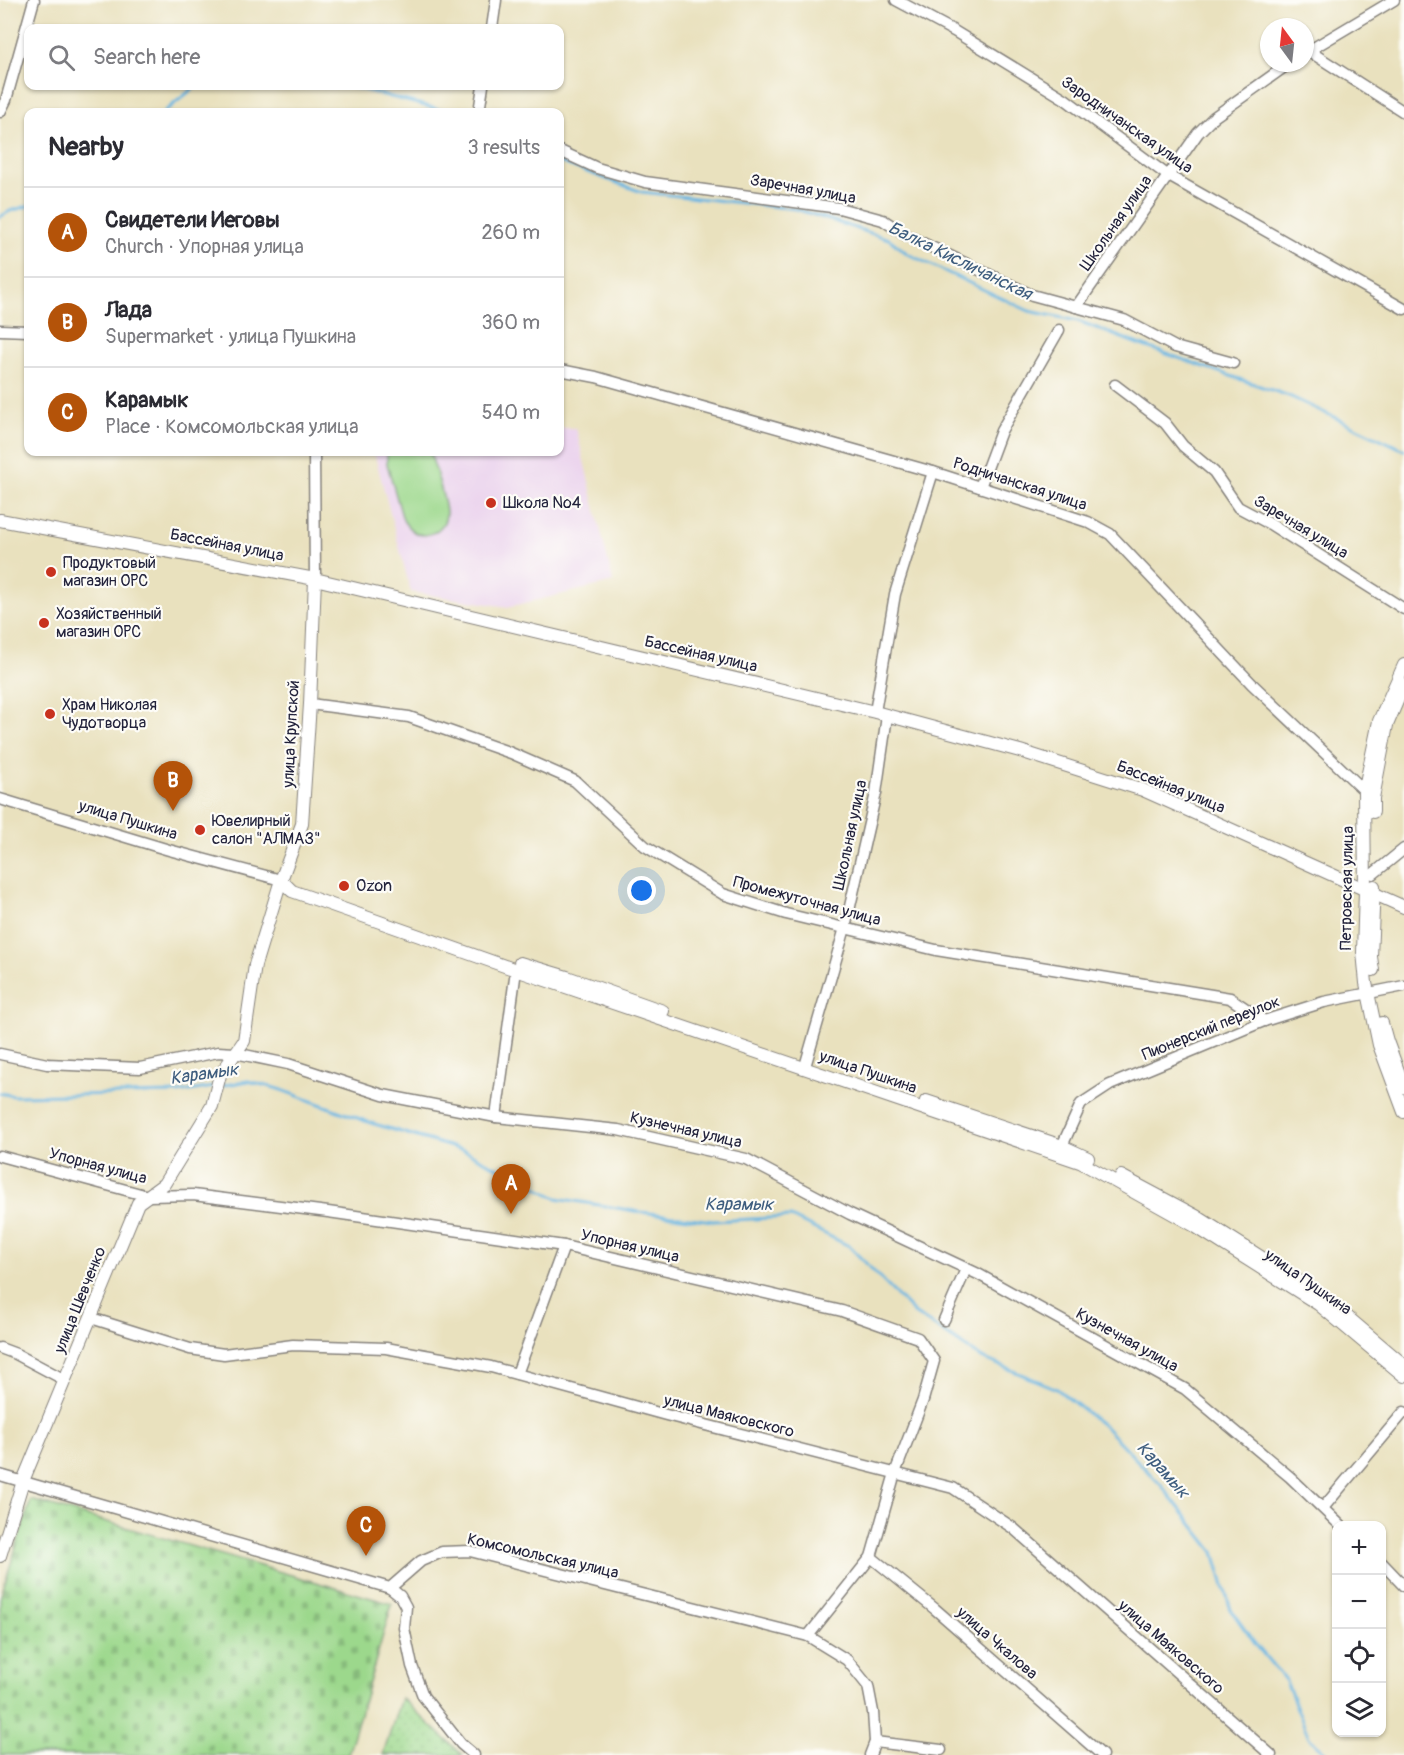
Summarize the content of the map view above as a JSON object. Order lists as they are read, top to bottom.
{
  "streets": {
    "street": [
      "Зародничанская улица",
      "Заречная улица",
      "Школьная улица",
      "Родничанская улица",
      "Бассейная улица",
      "улица Крупской",
      "улица Пушкина",
      "Петровская улица",
      "Промежуточная улица",
      "Пионерский переулок",
      "Кузнечная улица",
      "Упорная улица",
      "улица Шевченко",
      "улица Маяковского",
      "Комсомольская улица",
      "улица Чкалова"
    ]
  },
  "crossings": [
    ["Зародничанская улица", "Школьная улица"],
    ["Заречная улица", "Школьная улица"],
    ["Школьная улица", "Родничанская улица"],
    ["Школьная улица", "Бассейная улица"],
    ["Школьная улица", "улица Пушкина"],
    ["Школьная улица", "Промежуточная улица"],
    ["Родничанская улица", "Петровская улица"],
    ["Бассейная улица", "улица Крупской"],
    ["Бассейная улица", "Петровская улица"],
    ["улица Крупской", "улица Пушкина"],
    ["улица Крупской", "Промежуточная улица"],
    ["улица Крупской", "Кузнечная улица"],
    ["улица Крупской", "улица Шевченко"],
    ["улица Пушкина", "Пионерский переулок"],
    ["Промежуточная улица", "Пионерский переулок"],
    ["Упорная улица", "улица Шевченко"],
    ["Упорная улица", "улица Маяковского"],
    ["Упорная улица", "Комсомольская улица"],
    ["Упорная улица", "улица Чкалова"],
    ["улица Шевченко", "улица Маяковского"]
  ],
  "water": ["Балка Кисличанская", "Карамык"],
  "places": [
    "Школа №4",
    "Продуктовый магазин ОРС",
    "Хозяйственный магазин ОРС",
    "Храм Николая Чудотворца",
    "Ювелирный салон \"АЛМАЗ\"",
    "Ozon"
  ],
  "north": "top",
  "page": {
    "search": "Search here",
    "heading": ["Nearby", "3 results"],
    "list": [
      {
        "mark": "A",
        "name": "Свидетели Иеговы",
        "note": "Church · Упорная улица",
        "value": "260 m"
      },
      {
        "mark": "B",
        "name": "Лада",
        "note": "Supermarket · улица Пушкина",
        "value": "360 m"
      },
      {
        "mark": "C",
        "name": "Карамык",
        "note": "Place · Комсомольская улица",
        "value": "540 m"
      }
    ],
    "pins": ["B", "A", "C"],
    "map_buttons": ["+", "−"]
  }
}
